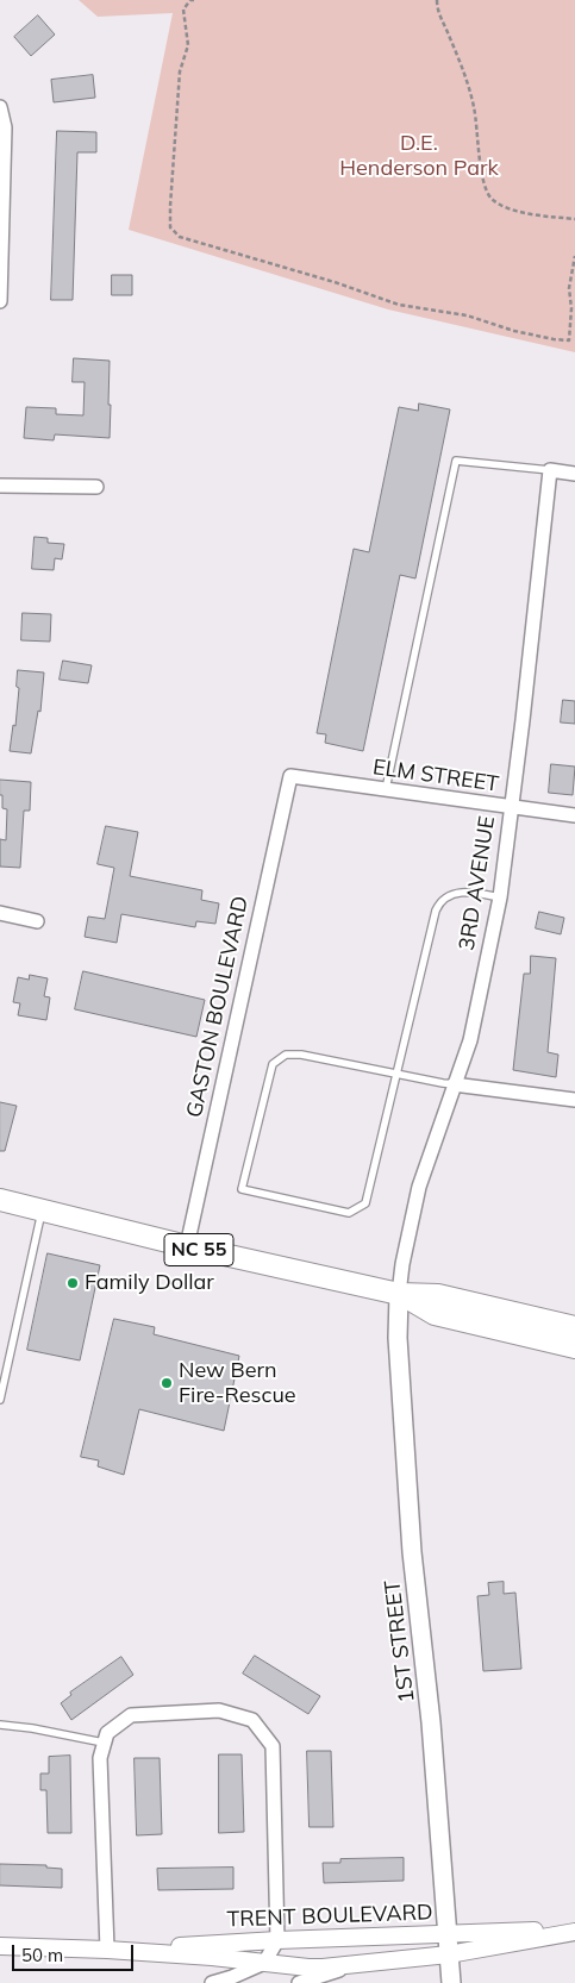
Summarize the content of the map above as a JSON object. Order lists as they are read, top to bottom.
{
  "streets": {
    "main road": ["NC 55", "1ST STREET"],
    "street": [
      "ELM STREET",
      "3RD AVENUE",
      "GASTON BOULEVARD",
      "TRENT BOULEVARD"
    ]
  },
  "crossings": [
    ["ELM STREET", "3RD AVENUE"],
    ["ELM STREET", "GASTON BOULEVARD"],
    ["3RD AVENUE", "NC 55"],
    ["3RD AVENUE", "1ST STREET"],
    ["GASTON BOULEVARD", "NC 55"],
    ["NC 55", "1ST STREET"],
    ["1ST STREET", "TRENT BOULEVARD"]
  ],
  "parks": ["D.E. Henderson Park"],
  "places": ["Family Dollar", "New Bern Fire-Rescue"],
  "scale_bar": "50 m"
}
